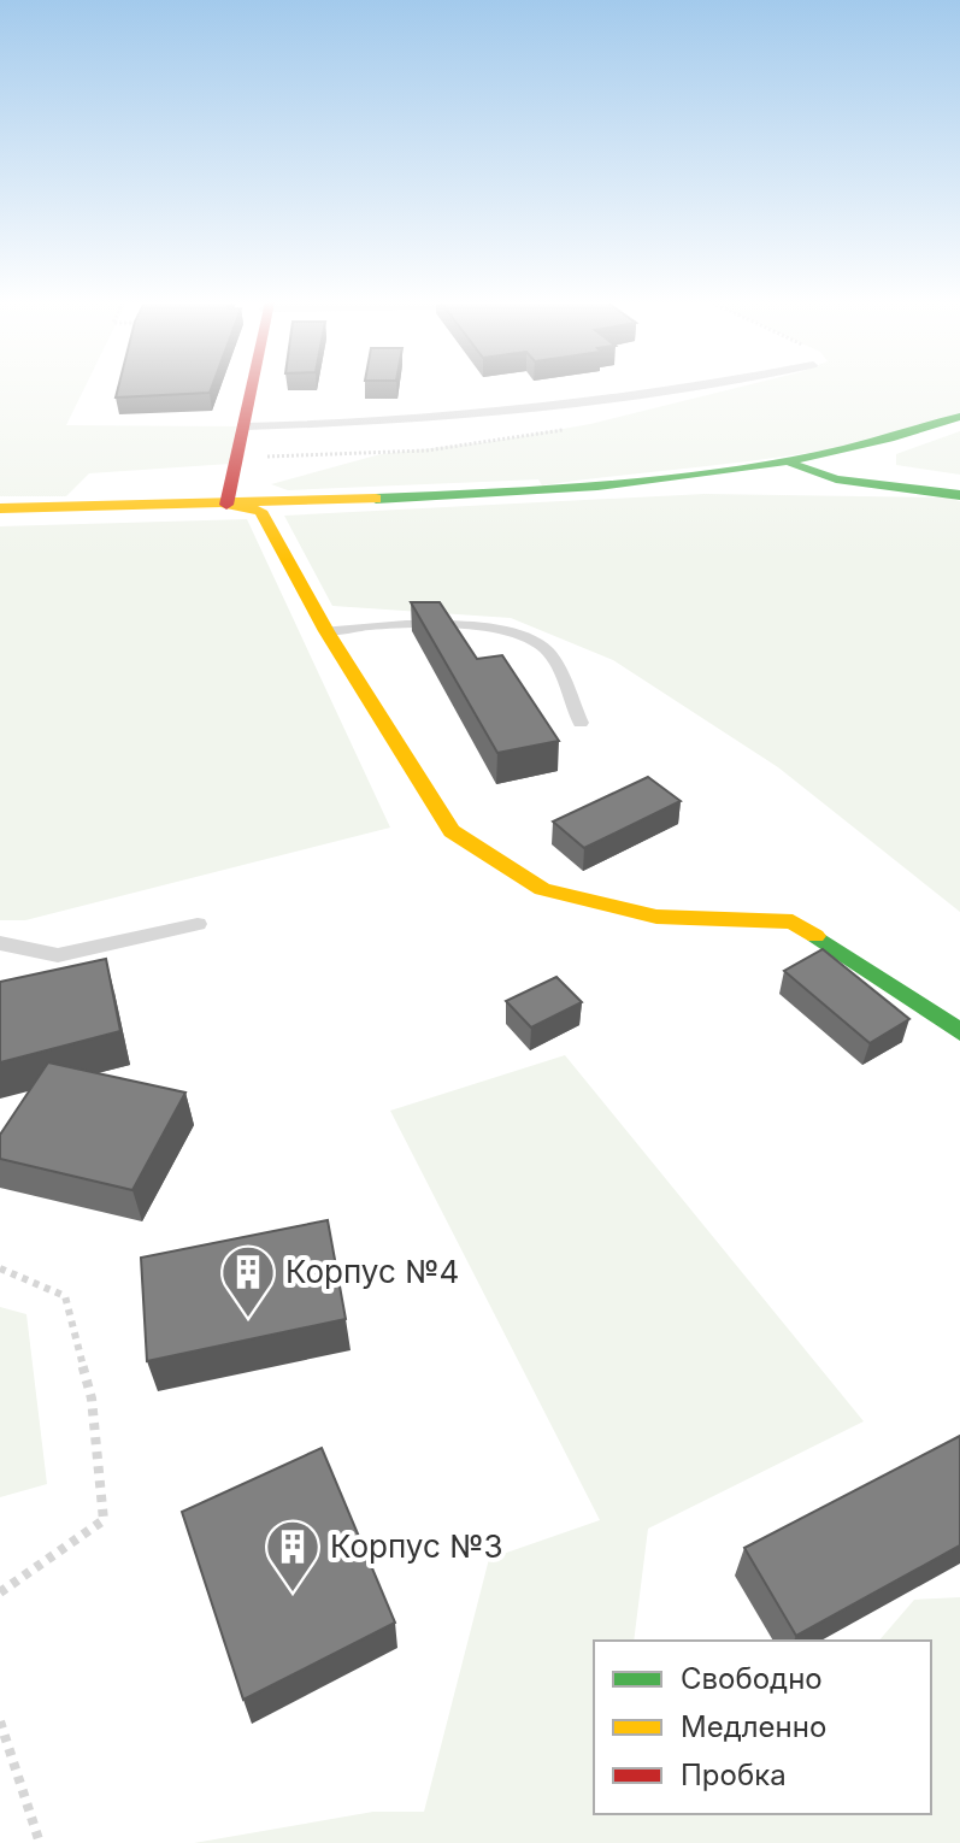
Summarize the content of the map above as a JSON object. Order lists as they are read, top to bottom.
{
  "places": {
    "building": ["Корпус №4", "Корпус №3"]
  },
  "legend": ["Свободно", "Медленно", "Пробка"]
}
